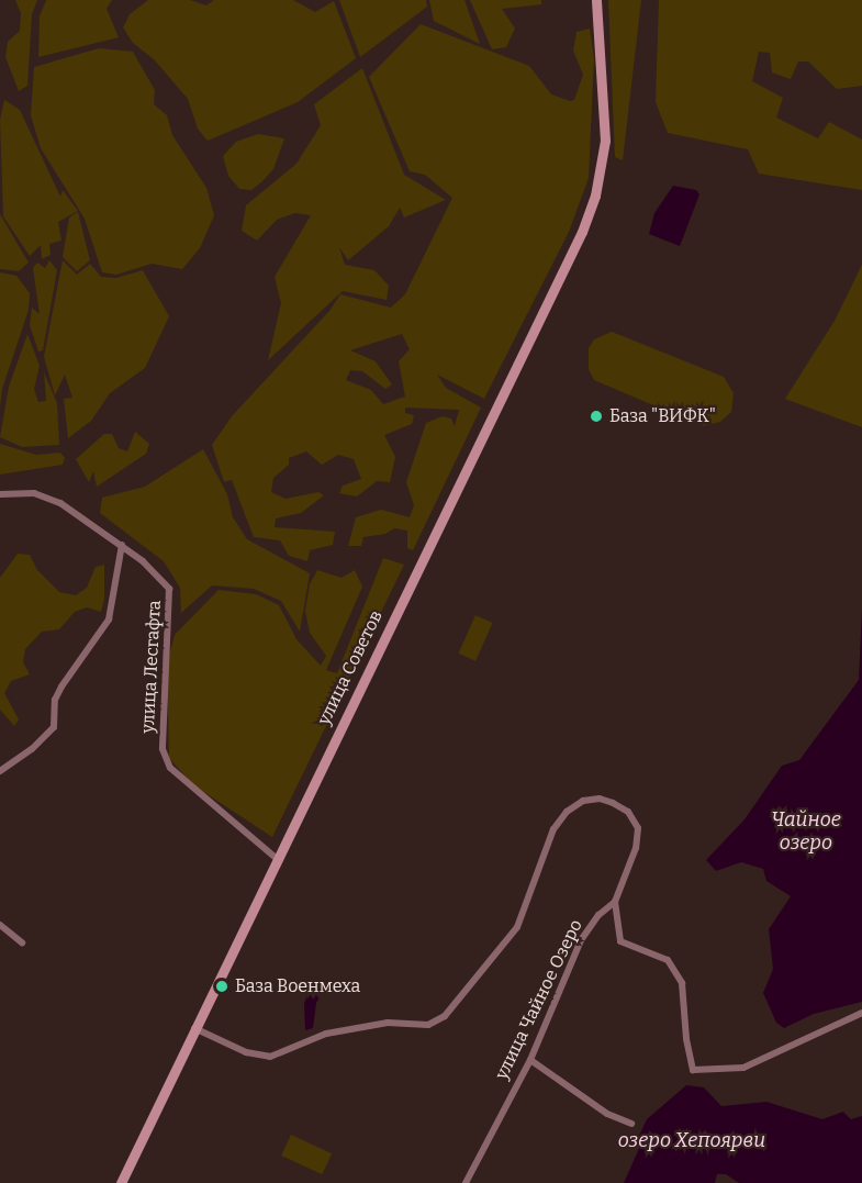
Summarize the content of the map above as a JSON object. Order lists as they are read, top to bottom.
{
  "streets": {
    "main road": ["улица Советов"],
    "street": ["улица Лесгафта", "улица Чайное Озеро"]
  },
  "crossings": [
    ["улица Лесгафта", "улица Советов"]
  ],
  "water": ["Чайное озеро", "озеро Хепоярви"],
  "places": ["База \"ВИФК\"", "База Военмеха"]
}
